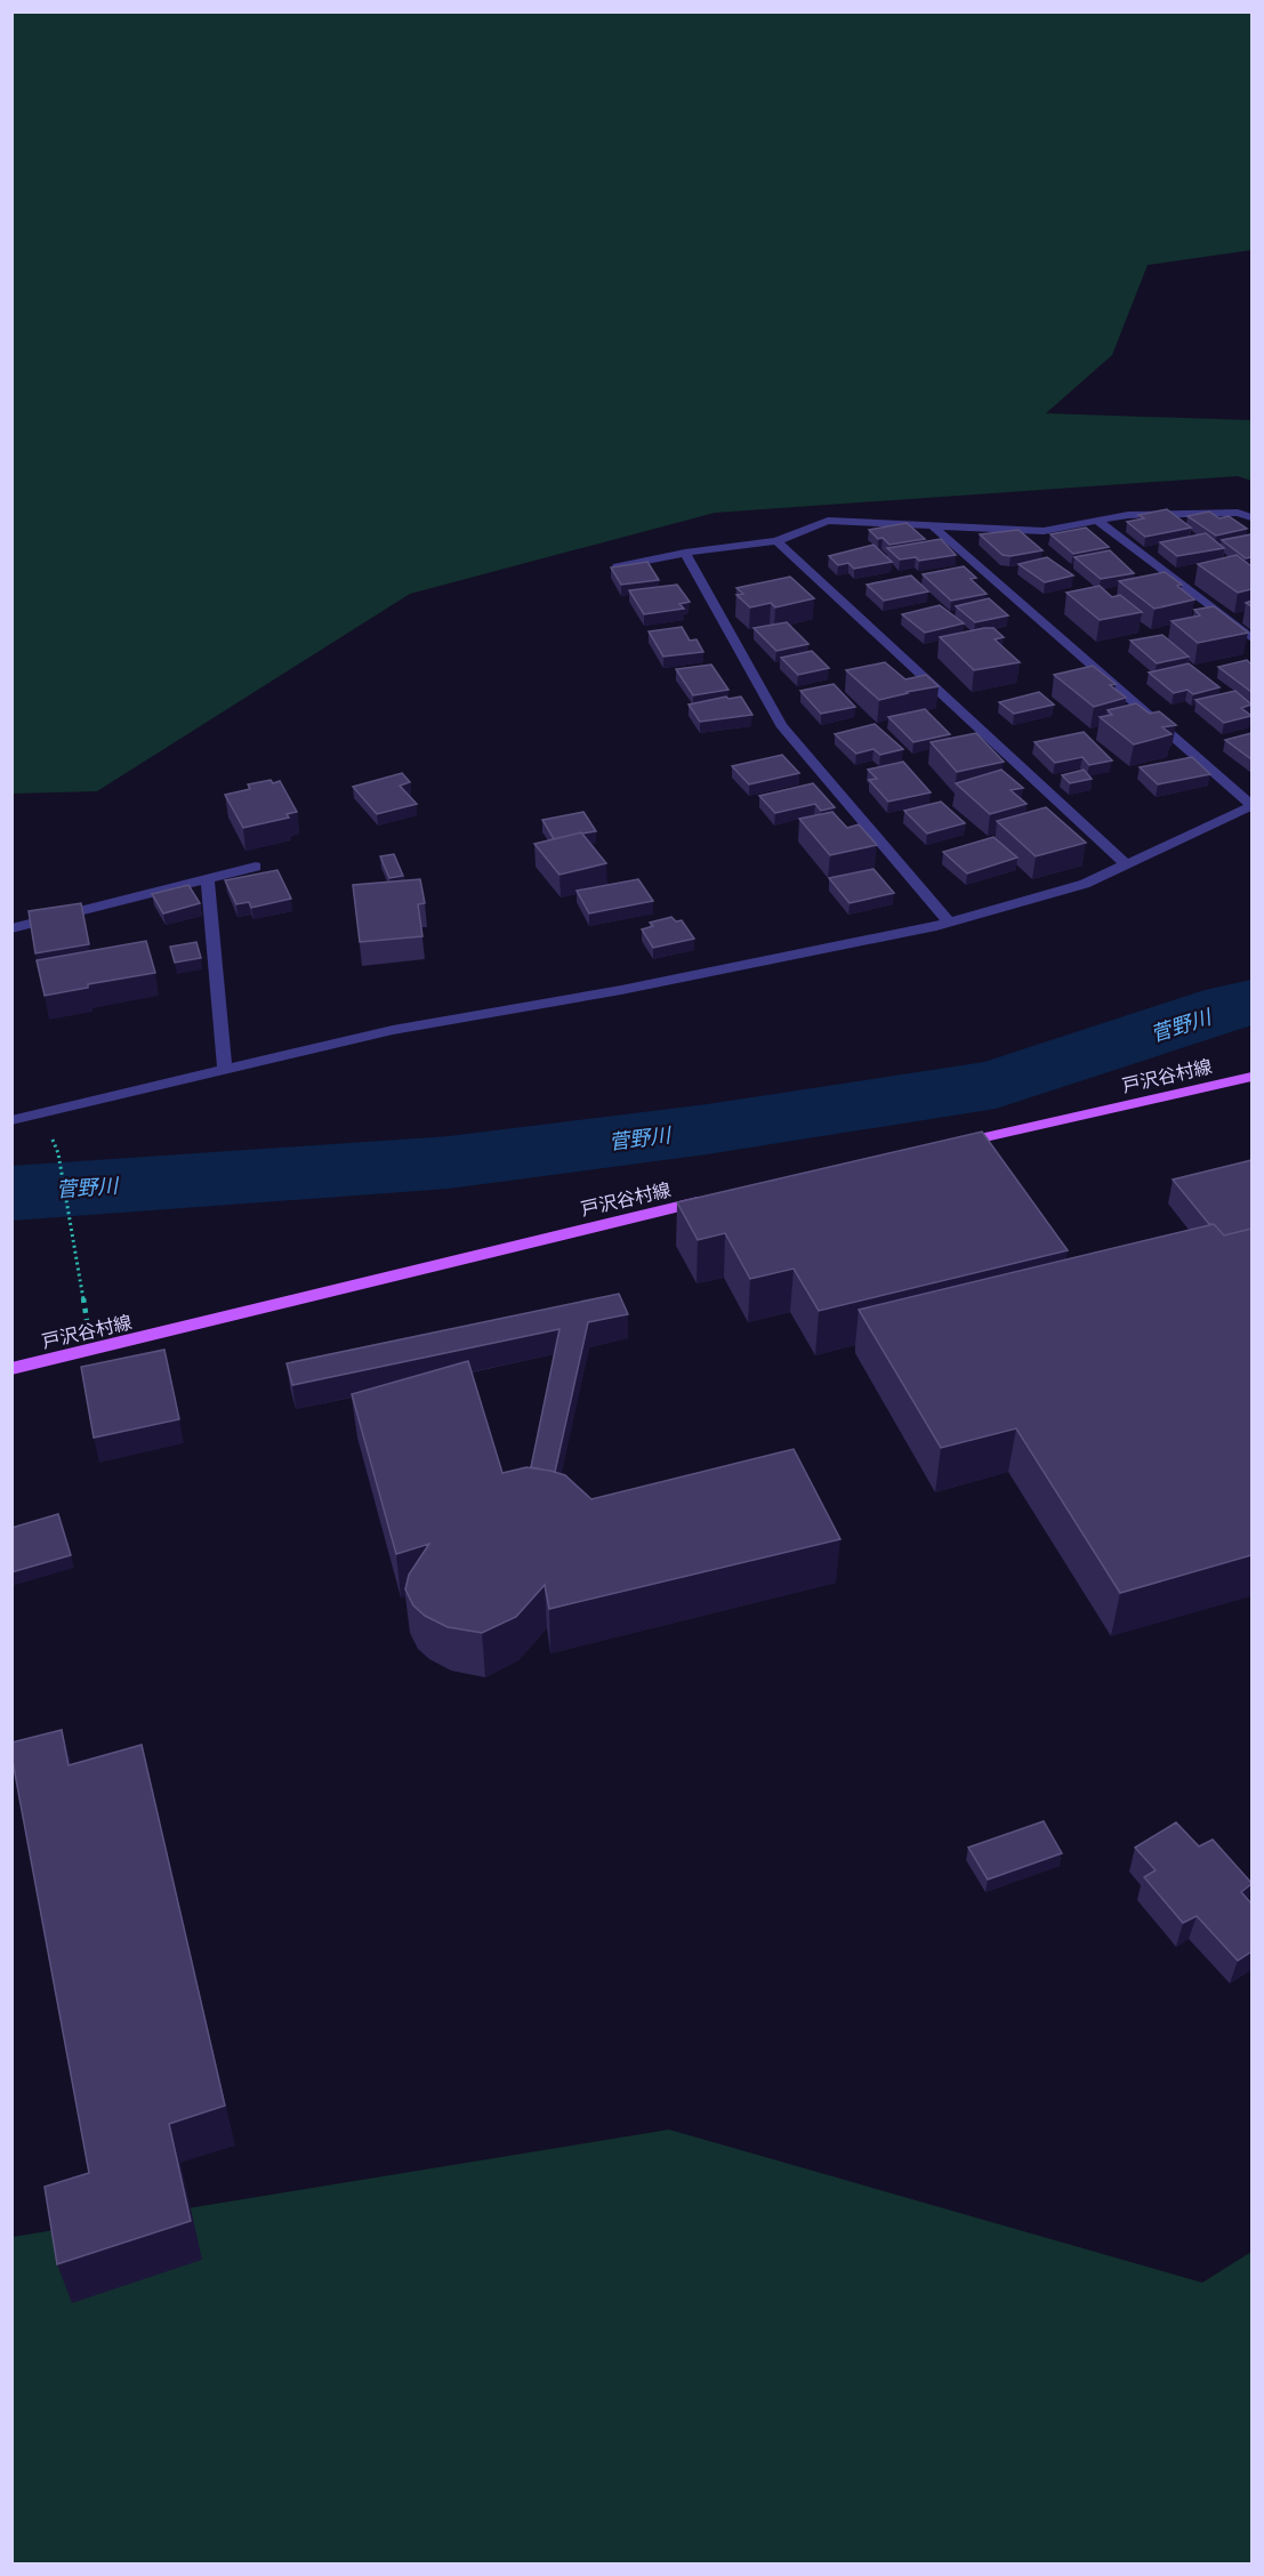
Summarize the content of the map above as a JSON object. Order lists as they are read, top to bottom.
{
  "streets": {
    "main road": ["戸沢谷村線"]
  },
  "water": ["菅野川"]
}
